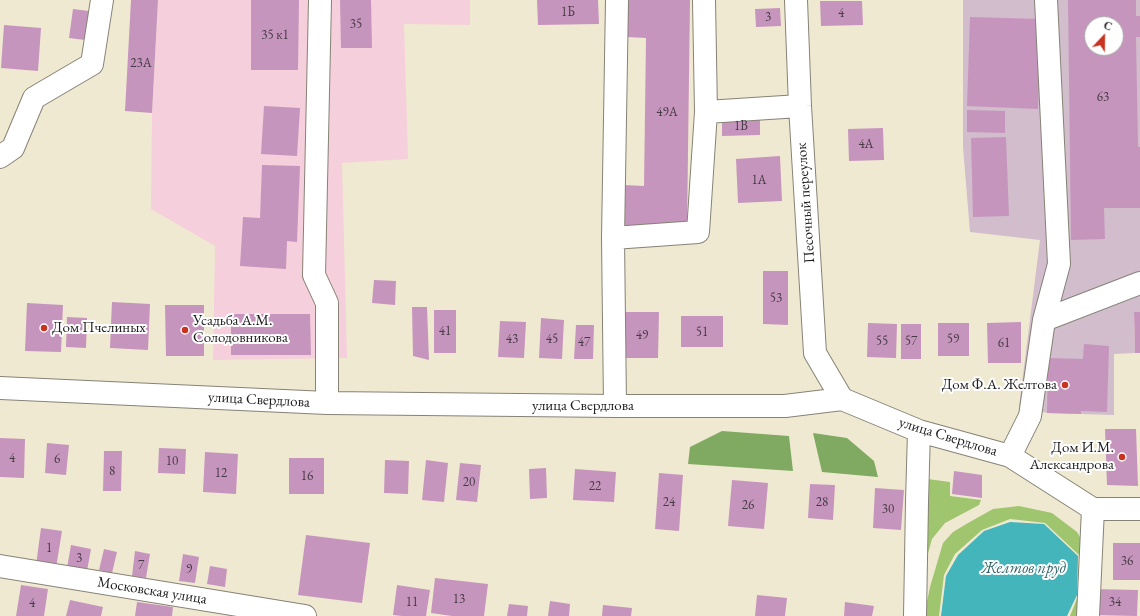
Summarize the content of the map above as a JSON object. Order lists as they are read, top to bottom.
{
  "streets": {
    "street": ["Песочный переулок", "улица Свердлова", "Московская улица"]
  },
  "crossings": [
    ["Песочный переулок", "улица Свердлова"]
  ],
  "water": ["Желтов пруд"],
  "places": [
    "Дом Пчелиных",
    "Усадьба А.М. Солодовникова",
    "Дом Ф.А. Желтова",
    "Дом И.М. Александрова"
  ],
  "house_numbers": [
    "1Б",
    "4",
    "3",
    "35",
    "35 к1",
    "23А",
    "63",
    "49А",
    "1В",
    "4А",
    "1А",
    "53",
    "41",
    "51",
    "49",
    "43",
    "45",
    "59",
    "55",
    "57",
    "47",
    "61",
    "4",
    "6",
    "10",
    "8",
    "12",
    "16",
    "20",
    "22",
    "24",
    "28",
    "26",
    "30",
    "1",
    "3",
    "36",
    "7",
    "9",
    "13",
    "11",
    "34",
    "4"
  ],
  "north": "top"
}
